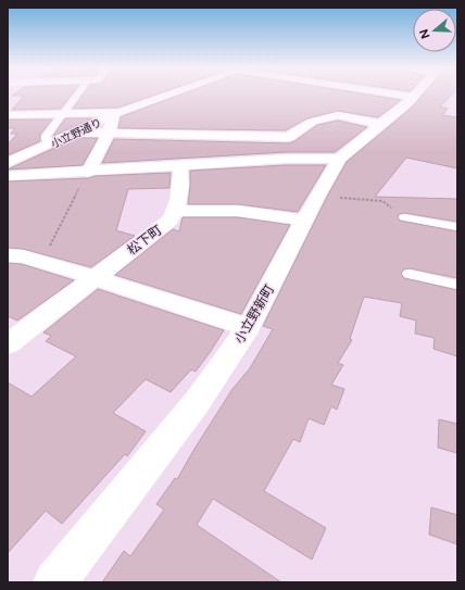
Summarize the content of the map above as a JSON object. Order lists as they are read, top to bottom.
{
  "streets": {
    "street": ["小立野通り", "松下町", "小立野新町"]
  },
  "north": "left"
}
